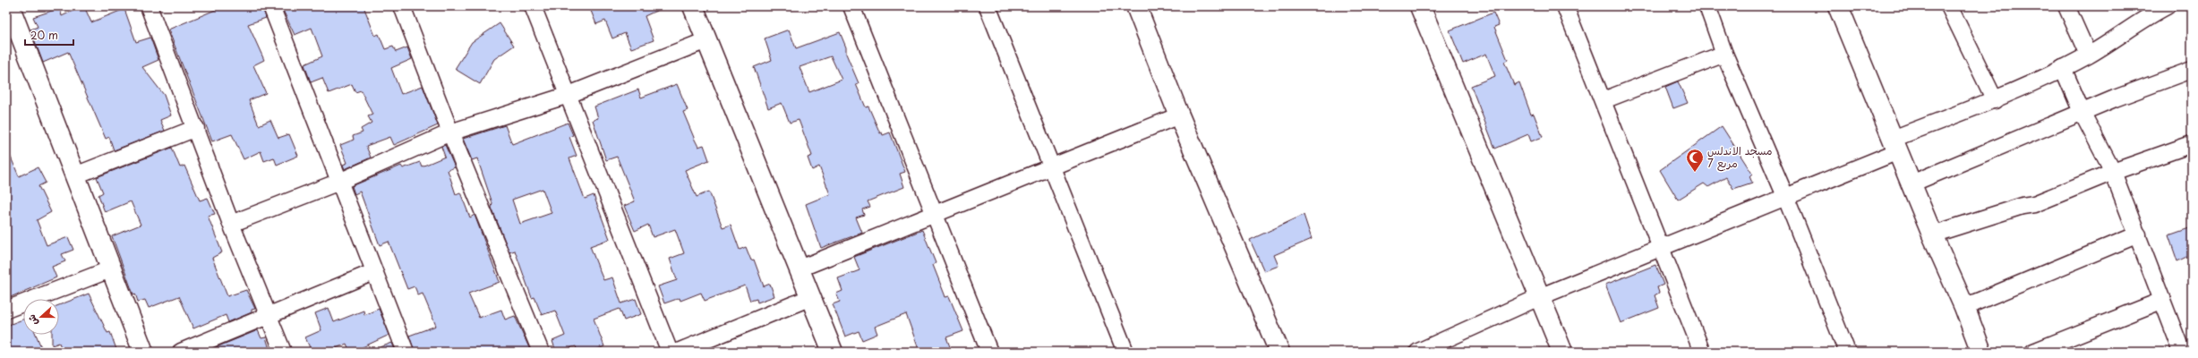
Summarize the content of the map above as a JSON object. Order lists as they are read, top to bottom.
{
  "places": {
    "mosque": ["مسجد الاندلس مربع 7"]
  },
  "scale_bar": "20 m",
  "north": "left"
}
